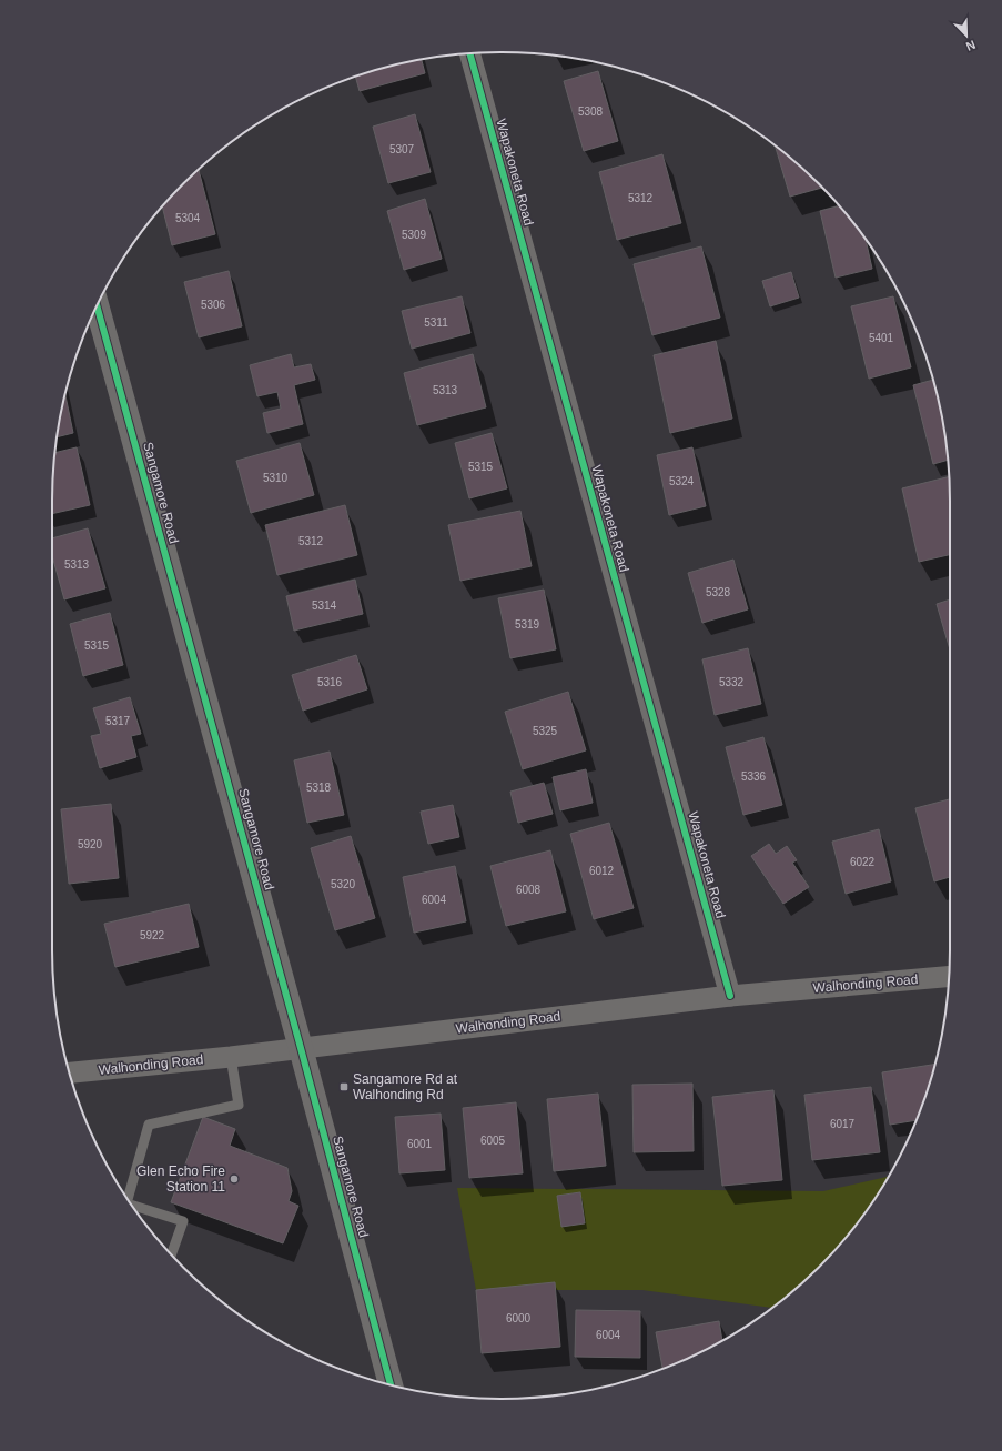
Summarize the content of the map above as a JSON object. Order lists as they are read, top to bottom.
{
  "streets": {
    "street": ["Wapakoneta Road", "Sangamore Road", "Walhonding Road"]
  },
  "crossings": [
    ["Wapakoneta Road", "Walhonding Road"],
    ["Sangamore Road", "Walhonding Road"]
  ],
  "places": {
    "transit": ["Sangamore Rd at Walhonding Rd"],
    "other": ["Glen Echo Fire Station 11"]
  },
  "house_numbers": [
    "5308",
    "5307",
    "5312",
    "5304",
    "5309",
    "5306",
    "5311",
    "5401",
    "5313",
    "5315",
    "5310",
    "5324",
    "5312",
    "5313",
    "5328",
    "5314",
    "5319",
    "5315",
    "5316",
    "5332",
    "5317",
    "5325",
    "5336",
    "5318",
    "5920",
    "6022",
    "6012",
    "5320",
    "6008",
    "6004",
    "5922",
    "6017",
    "6005",
    "6001",
    "6000",
    "6004"
  ],
  "north": "bottom right"
}
